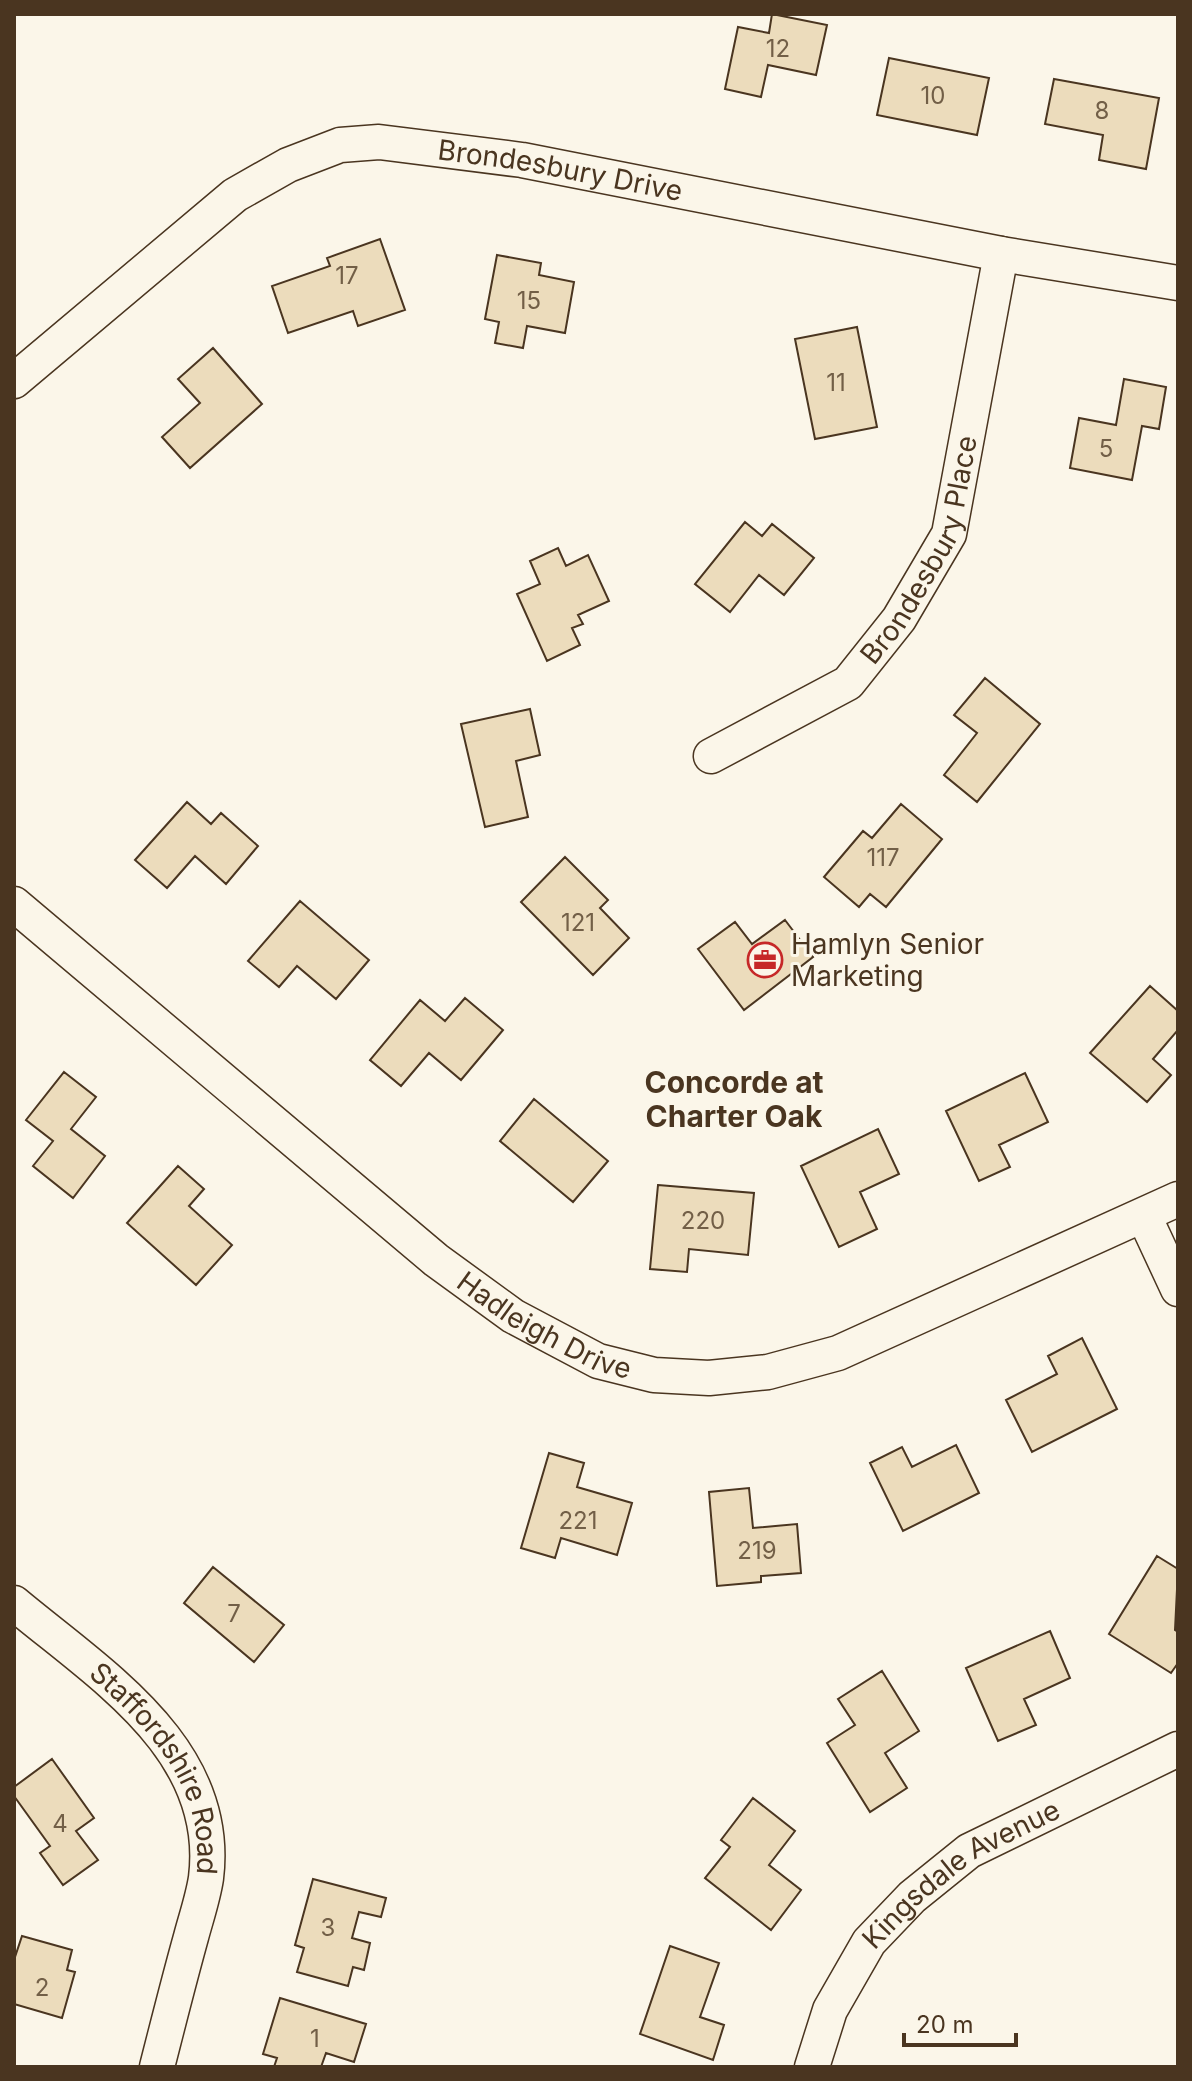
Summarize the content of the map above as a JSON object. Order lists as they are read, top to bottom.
{
  "streets": {
    "street": [
      "Brondesbury Drive",
      "Brondesbury Place",
      "Hadleigh Drive",
      "Staffordshire Road",
      "Kingsdale Avenue"
    ]
  },
  "crossings": [
    ["Brondesbury Drive", "Brondesbury Place"]
  ],
  "districts": ["Concorde at Charter Oak"],
  "places": {
    "office": ["Hamlyn Senior Marketing"]
  },
  "house_numbers": [
    "12",
    "10",
    "8",
    "17",
    "15",
    "11",
    "5",
    "117",
    "121",
    "220",
    "221",
    "219",
    "7",
    "4",
    "3",
    "2",
    "1"
  ],
  "scale_bar": "20 m"
}
